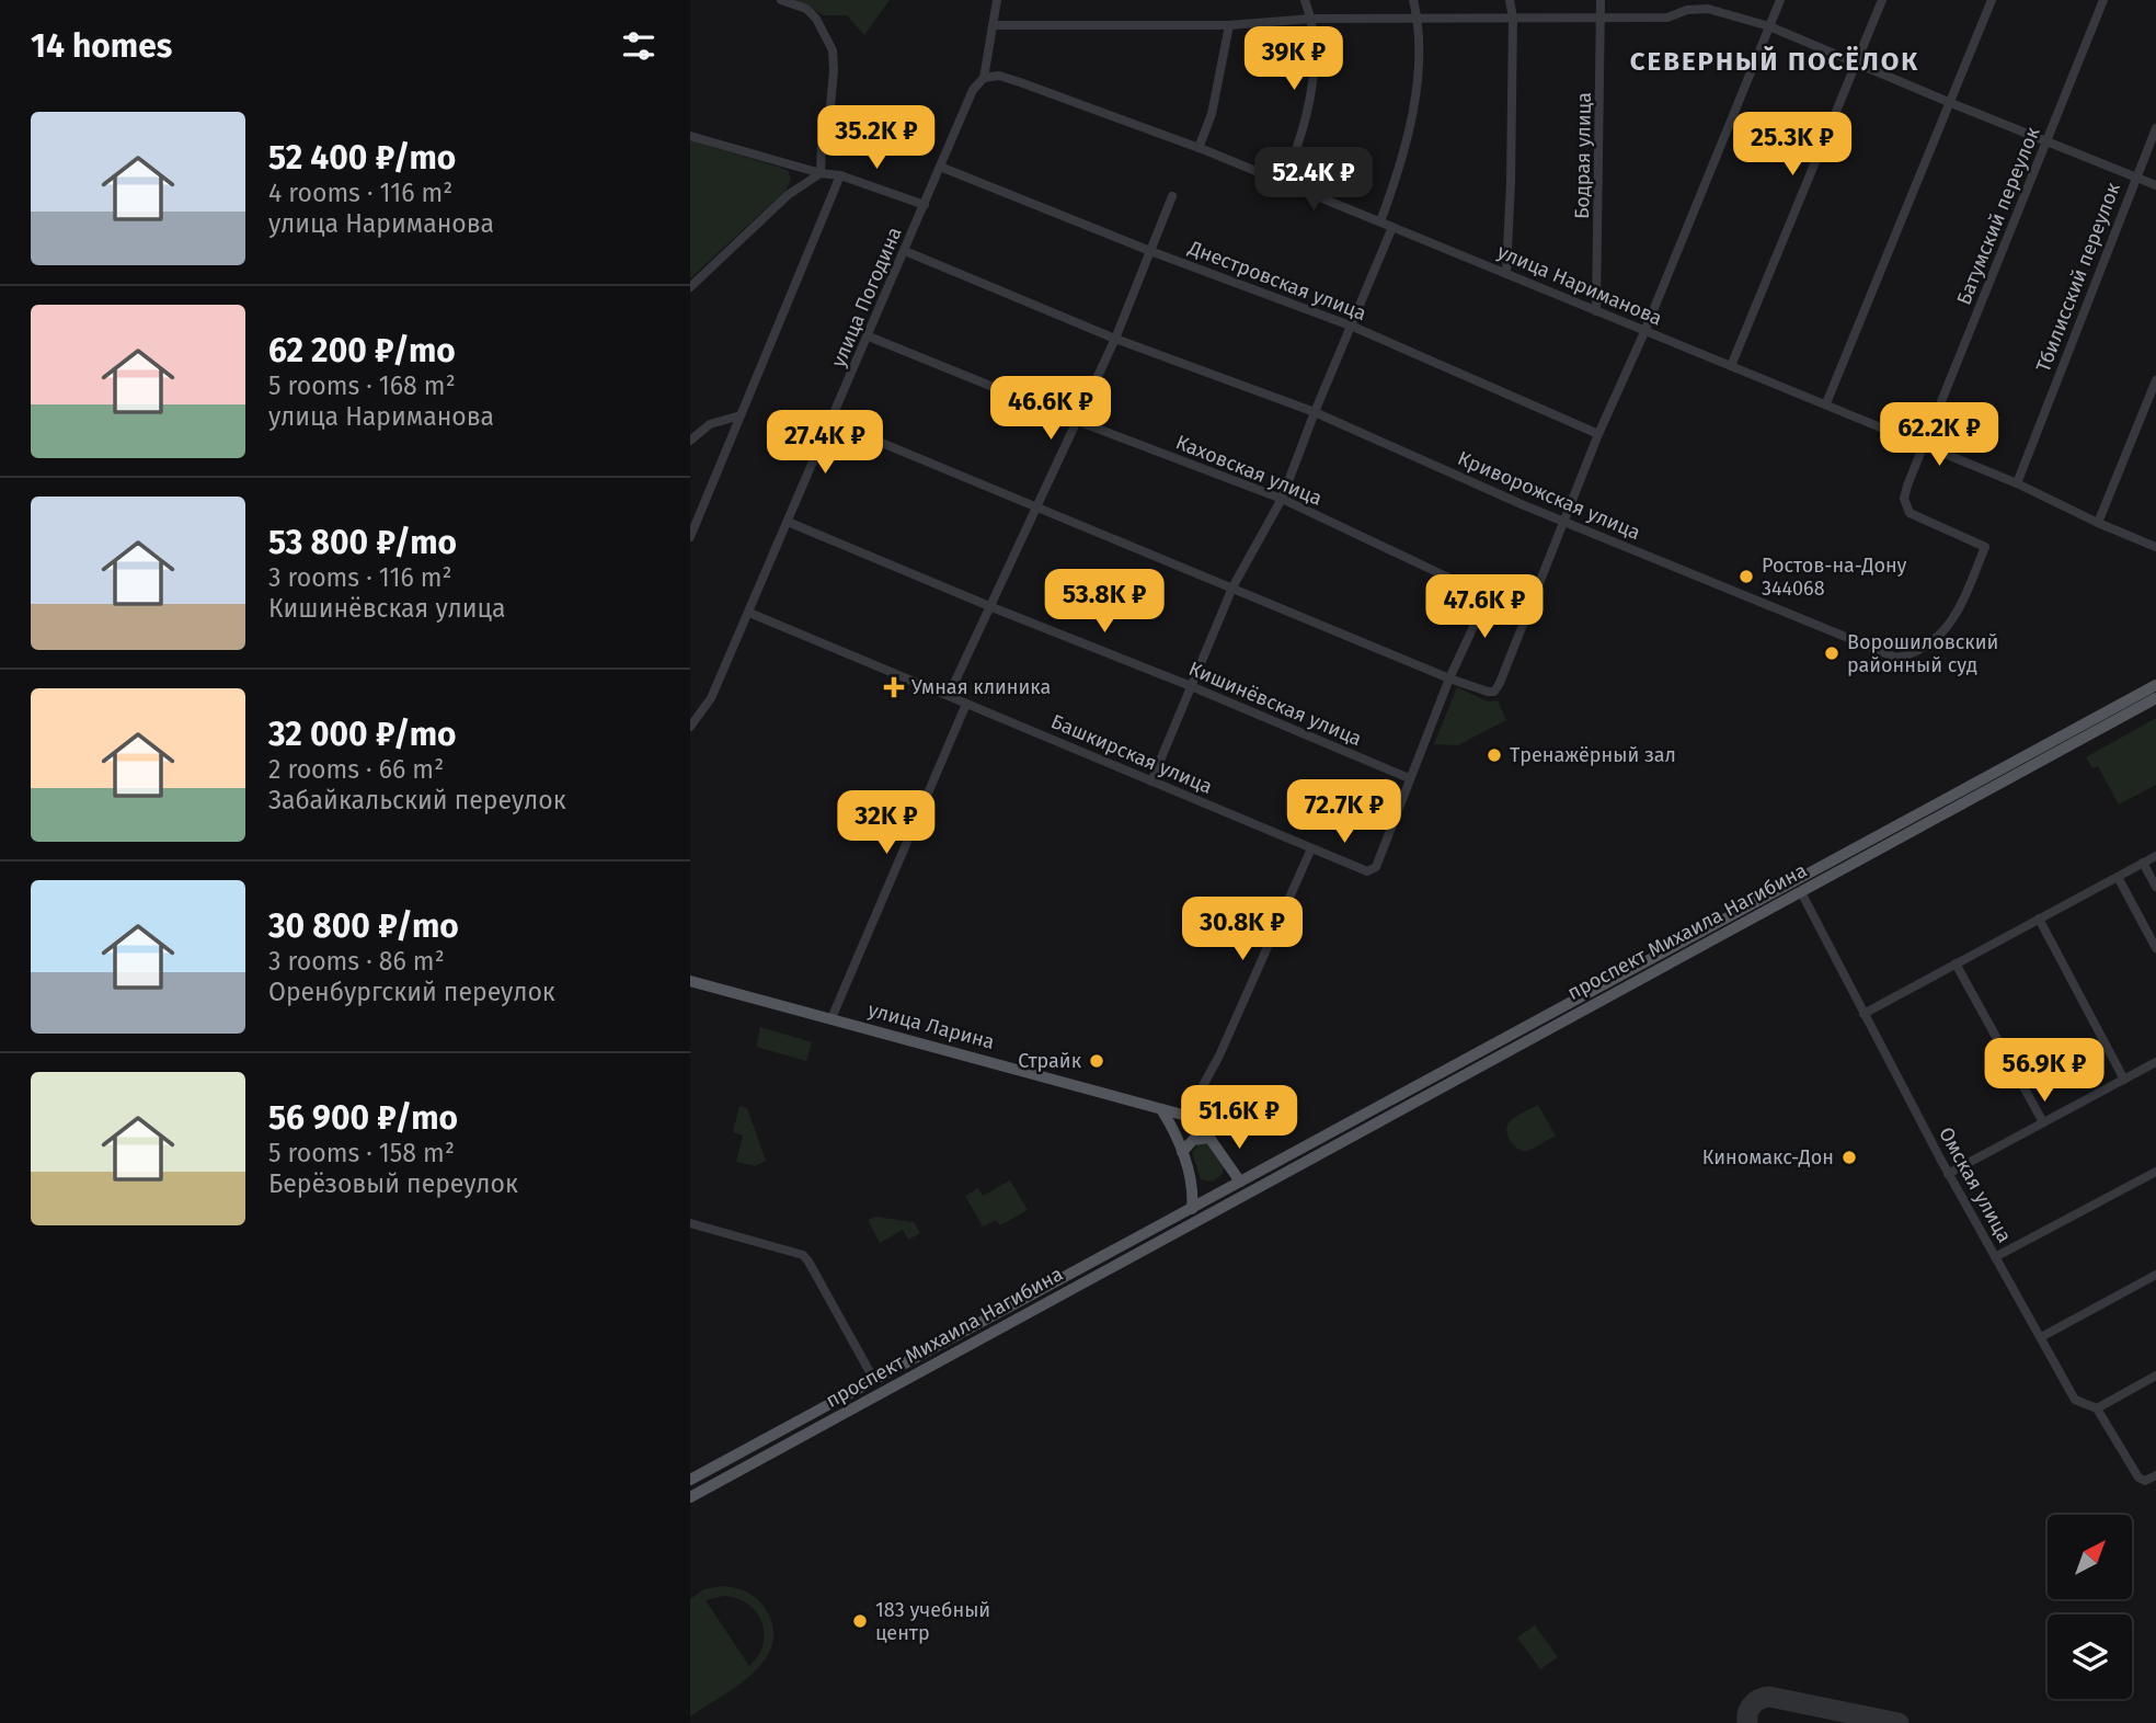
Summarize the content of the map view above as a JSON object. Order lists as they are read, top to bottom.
{
  "streets": {
    "main road": ["проспект Михаила Нагибина", "улица Ларина"],
    "street": [
      "Бодрая улица",
      "Батумский переулок",
      "Тбилисский переулок",
      "Днестровская улица",
      "улица Нариманова",
      "улица Погодина",
      "Каховская улица",
      "Криворожская улица",
      "Кишинёвская улица",
      "Башкирская улица",
      "Омская улица"
    ]
  },
  "crossings": [
    ["Бодрая улица", "улица Нариманова"],
    ["Батумский переулок", "улица Нариманова"],
    ["Батумский переулок", "Криворожская улица"],
    ["Тбилисский переулок", "улица Нариманова"],
    ["Днестровская улица", "улица Погодина"],
    ["улица Нариманова", "улица Погодина"],
    ["улица Нариманова", "Криворожская улица"],
    ["улица Погодина", "Каховская улица"],
    ["улица Погодина", "Криворожская улица"],
    ["улица Погодина", "Кишинёвская улица"],
    ["улица Погодина", "Башкирская улица"],
    ["Кишинёвская улица", "Башкирская улица"],
    ["проспект Михаила Нагибина", "Омская улица"]
  ],
  "districts": ["СЕВЕРНЫЙ ПОСЁЛОК"],
  "places": {
    "other": [
      "Ростов-на-Дону 344068",
      "Ворошиловский районный суд",
      "Тренажёрный зал",
      "Страйк",
      "Киномакс-Дон",
      "183 учебный центр"
    ],
    "health": ["Умная клиника"]
  },
  "north": "top right",
  "page": {
    "heading": "14 homes",
    "price": [
      "39K ₽",
      "35.2K ₽",
      "25.3K ₽",
      "52.4K ₽",
      "46.6K ₽",
      "62.2K ₽",
      "27.4K ₽",
      "53.8K ₽",
      "47.6K ₽",
      "72.7K ₽",
      "32K ₽",
      "30.8K ₽",
      "56.9K ₽",
      "51.6K ₽"
    ],
    "list": [
      {
        "name": "52 400 ₽/mo",
        "note": "4 rooms · 116 m² · улица Нариманова"
      },
      {
        "name": "62 200 ₽/mo",
        "note": "5 rooms · 168 m² · улица Нариманова"
      },
      {
        "name": "53 800 ₽/mo",
        "note": "3 rooms · 116 m² · Кишинёвская улица"
      },
      {
        "name": "32 000 ₽/mo",
        "note": "2 rooms · 66 m² · Забайкальский переулок"
      },
      {
        "name": "30 800 ₽/mo",
        "note": "3 rooms · 86 m² · Оренбургский переулок"
      },
      {
        "name": "56 900 ₽/mo",
        "note": "5 rooms · 158 m² · Берёзовый переулок"
      }
    ]
  }
}
